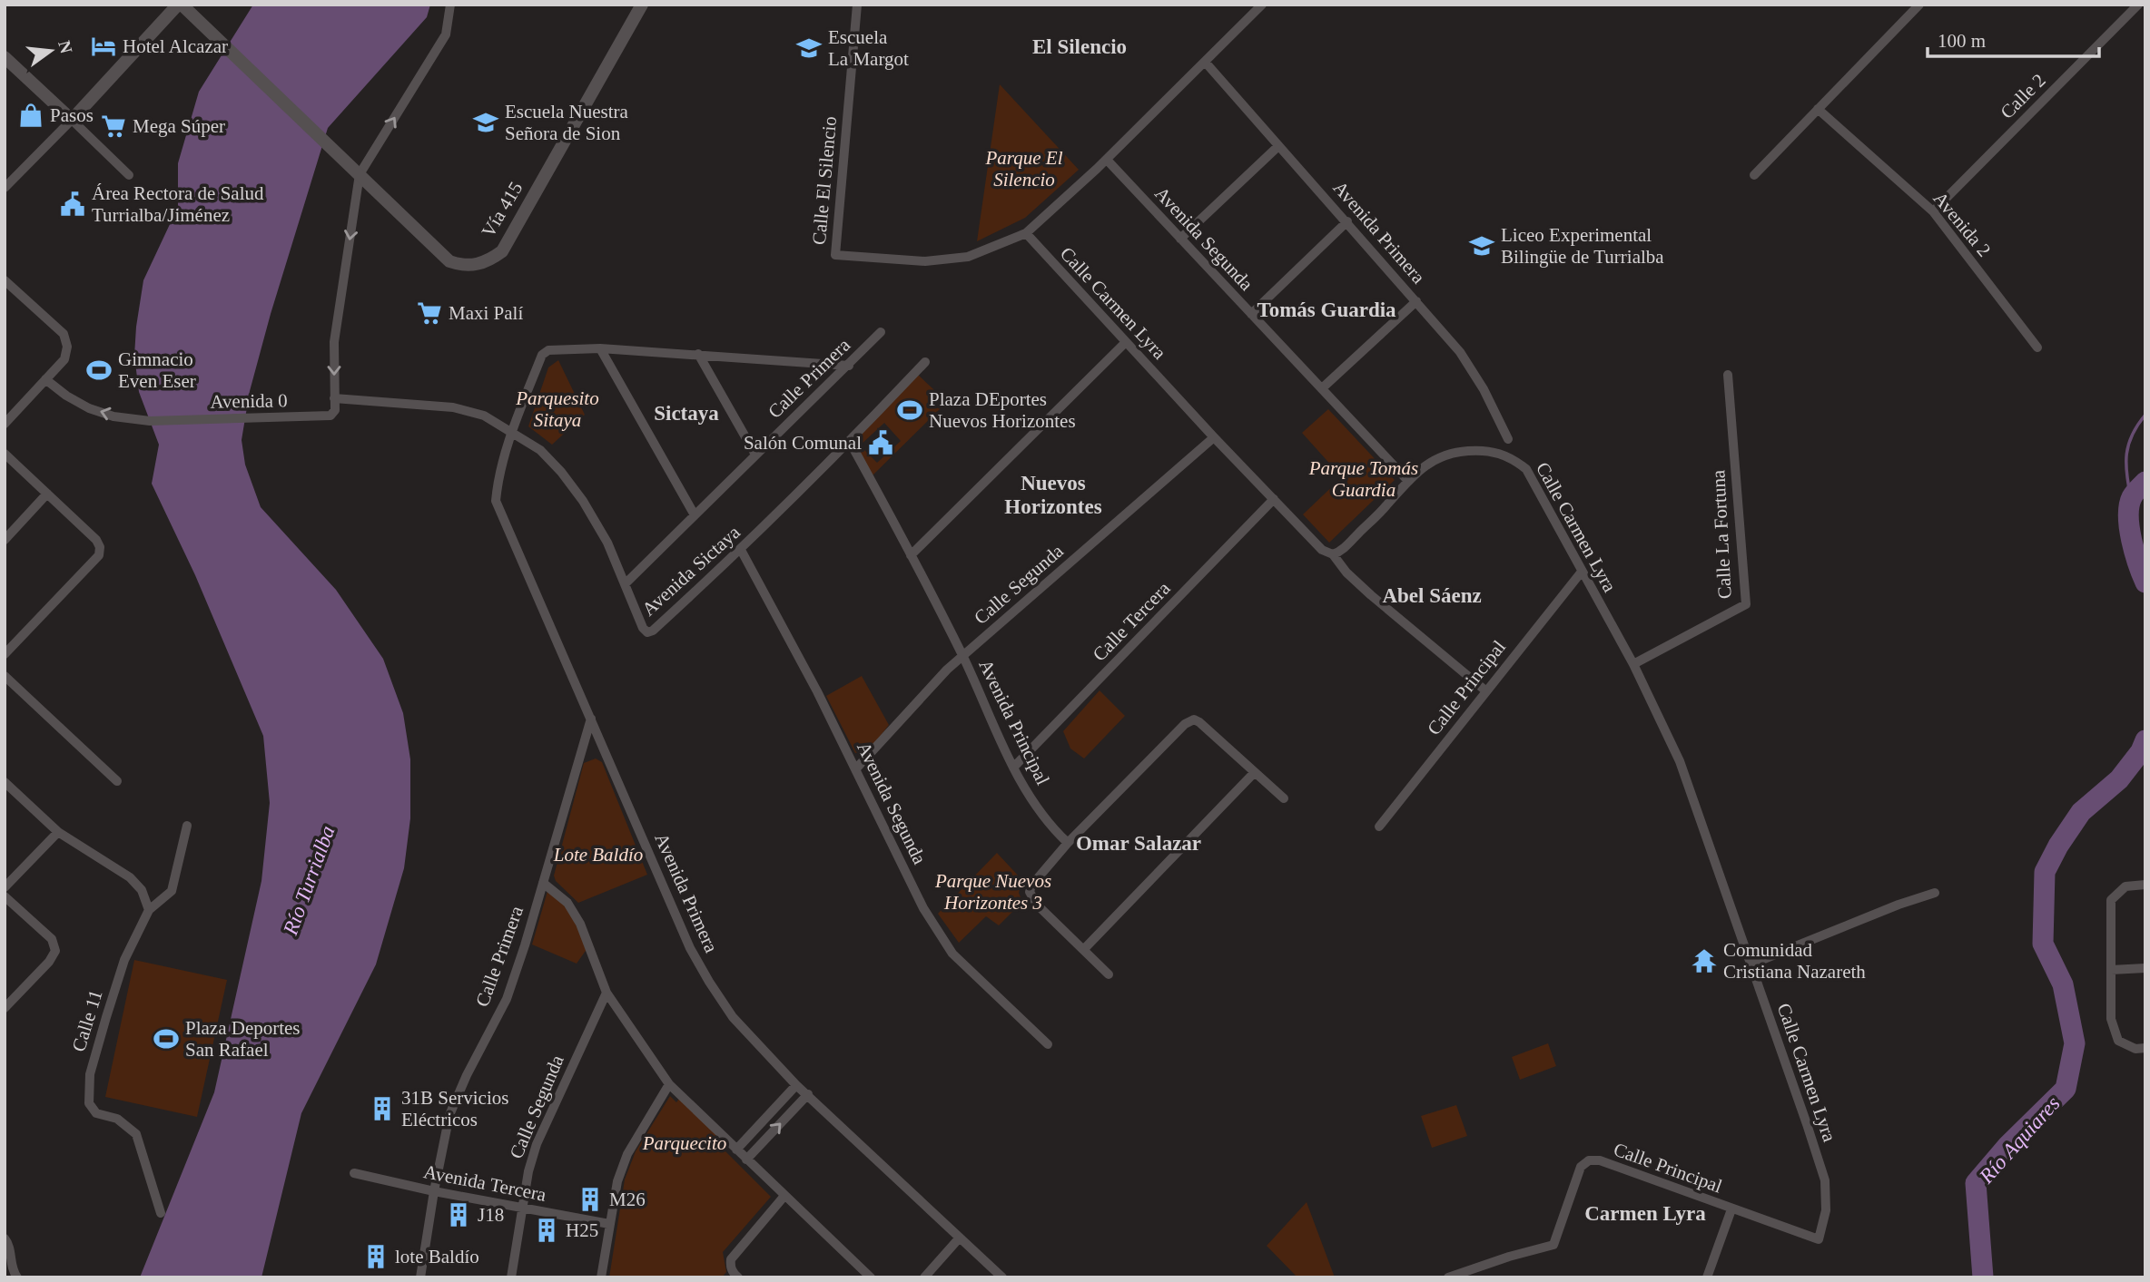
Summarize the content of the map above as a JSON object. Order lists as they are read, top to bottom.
{
  "streets": {
    "street": [
      "Calle 2",
      "Calle El Silencio",
      "Vía 415",
      "Avenida 2",
      "Avenida Primera",
      "Avenida Segunda",
      "Calle Carmen Lyra",
      "Calle Primera",
      "Avenida 0",
      "Calle La Fortuna",
      "Avenida Sictaya",
      "Calle Segunda",
      "Calle Tercera",
      "Calle Principal",
      "Avenida Principal",
      "Calle 11",
      "Avenida Tercera"
    ]
  },
  "crossings": [
    ["Calle 2", "Avenida 2"],
    ["Calle El Silencio", "Avenida Primera"],
    ["Calle El Silencio", "Avenida Segunda"],
    ["Calle El Silencio", "Calle Carmen Lyra"],
    ["Avenida Primera", "Calle Primera"],
    ["Avenida Primera", "Avenida Sictaya"],
    ["Avenida Segunda", "Calle Carmen Lyra"],
    ["Avenida Segunda", "Avenida Sictaya"],
    ["Avenida Segunda", "Calle Segunda"],
    ["Calle Carmen Lyra", "Calle La Fortuna"],
    ["Calle Carmen Lyra", "Calle Segunda"],
    ["Calle Carmen Lyra", "Calle Tercera"],
    ["Calle Carmen Lyra", "Calle Principal"],
    ["Calle Primera", "Avenida Sictaya"],
    ["Calle Primera", "Avenida Tercera"],
    ["Avenida 0", "Avenida Sictaya"],
    ["Avenida Sictaya", "Avenida Principal"],
    ["Calle Segunda", "Avenida Principal"],
    ["Calle Segunda", "Avenida Tercera"],
    ["Calle Tercera", "Avenida Principal"]
  ],
  "one_way": ["Avenida 0"],
  "districts": [
    "El Silencio",
    "Tomás Guardia",
    "Sictaya",
    "Nuevos Horizontes",
    "Abel Sáenz",
    "Omar Salazar",
    "Carmen Lyra"
  ],
  "water": ["Río Turrialba", "Río Aquiares"],
  "parks": [
    "Parque El Silencio",
    "Parquesito Sitaya",
    "Parque Tomás Guardia",
    "Lote Baldío",
    "Parque Nuevos Horizontes 3",
    "Parquecito"
  ],
  "places": {
    "hotel": ["Hotel Alcazar"],
    "school or university": ["Escuela La Margot", "Escuela Nuestra Señora de Sion", "Liceo Experimental Bilingüe de Turrialba"],
    "shop": ["Pasos"],
    "supermarket": ["Mega Súper", "Maxi Palí"],
    "public building": ["Área Rectora de Salud Turrialba/Jiménez", "Salón Comunal"],
    "sports": ["Gimnacio Even Eser", "Plaza DEportes Nuevos Horizontes", "Plaza Deportes San Rafael"],
    "temple": ["Comunidad Cristiana Nazareth"],
    "building": [
      "31B Servicios Eléctricos",
      "M26",
      "J18",
      "H25",
      "lote Baldío"
    ]
  },
  "scale_bar": "100 m",
  "north": "right"
}
